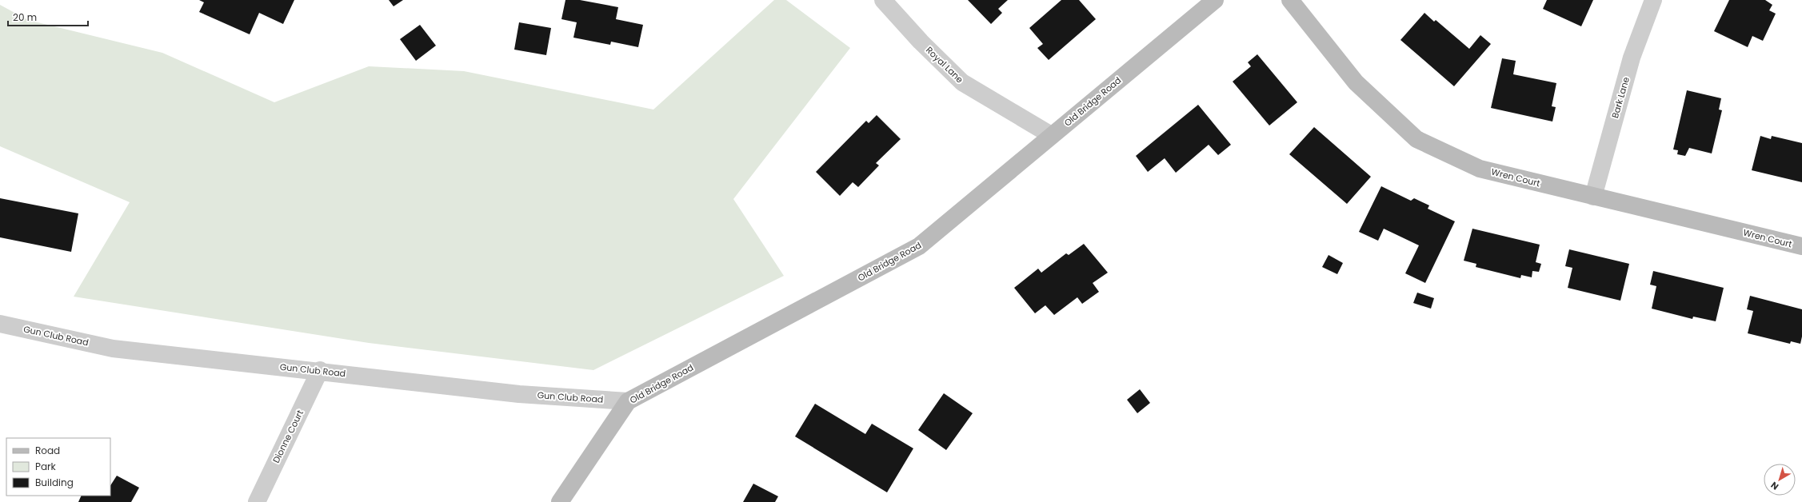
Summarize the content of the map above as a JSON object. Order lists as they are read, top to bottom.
{
  "streets": {
    "street": [
      "Royal Lane",
      "Bark Lane",
      "Old Bridge Road",
      "Wren Court",
      "Gun Club Road",
      "Dionne Court"
    ]
  },
  "crossings": [
    ["Royal Lane", "Old Bridge Road"],
    ["Bark Lane", "Wren Court"],
    ["Old Bridge Road", "Gun Club Road"],
    ["Gun Club Road", "Dionne Court"]
  ],
  "legend": ["Road", "Park", "Building"],
  "scale_bar": "20 m",
  "north": "bottom left"
}
